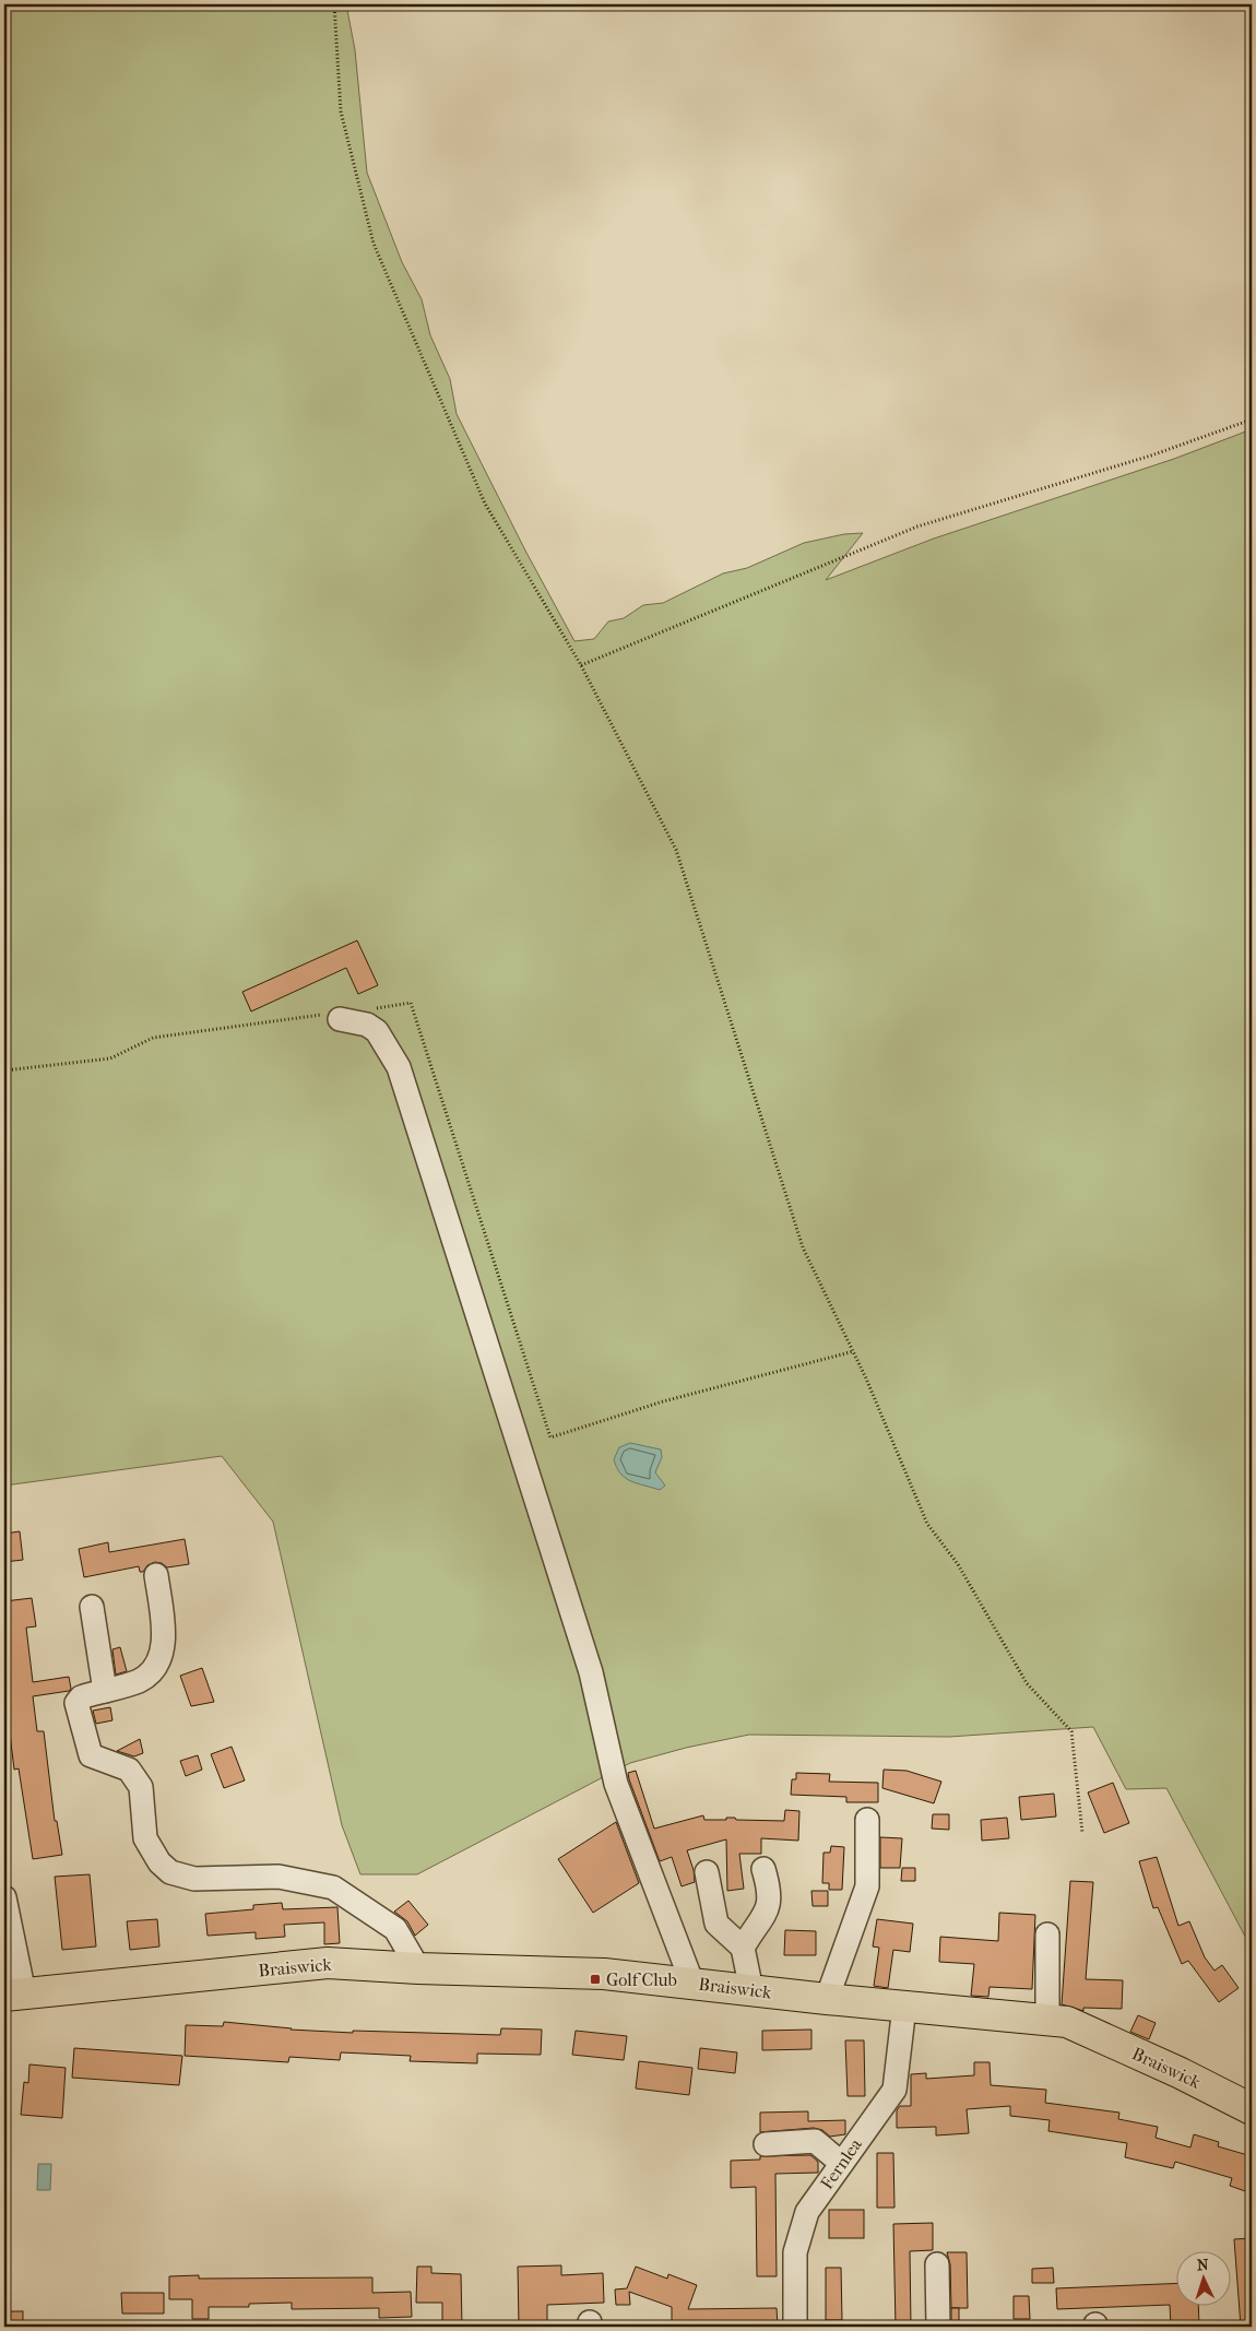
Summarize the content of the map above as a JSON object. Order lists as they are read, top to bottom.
{
  "streets": {
    "main road": ["Braiswick"],
    "street": ["Fernlea"]
  },
  "crossings": [
    ["Braiswick", "Fernlea"]
  ],
  "places": {
    "transit": ["Golf Club"]
  },
  "north": "top"
}
